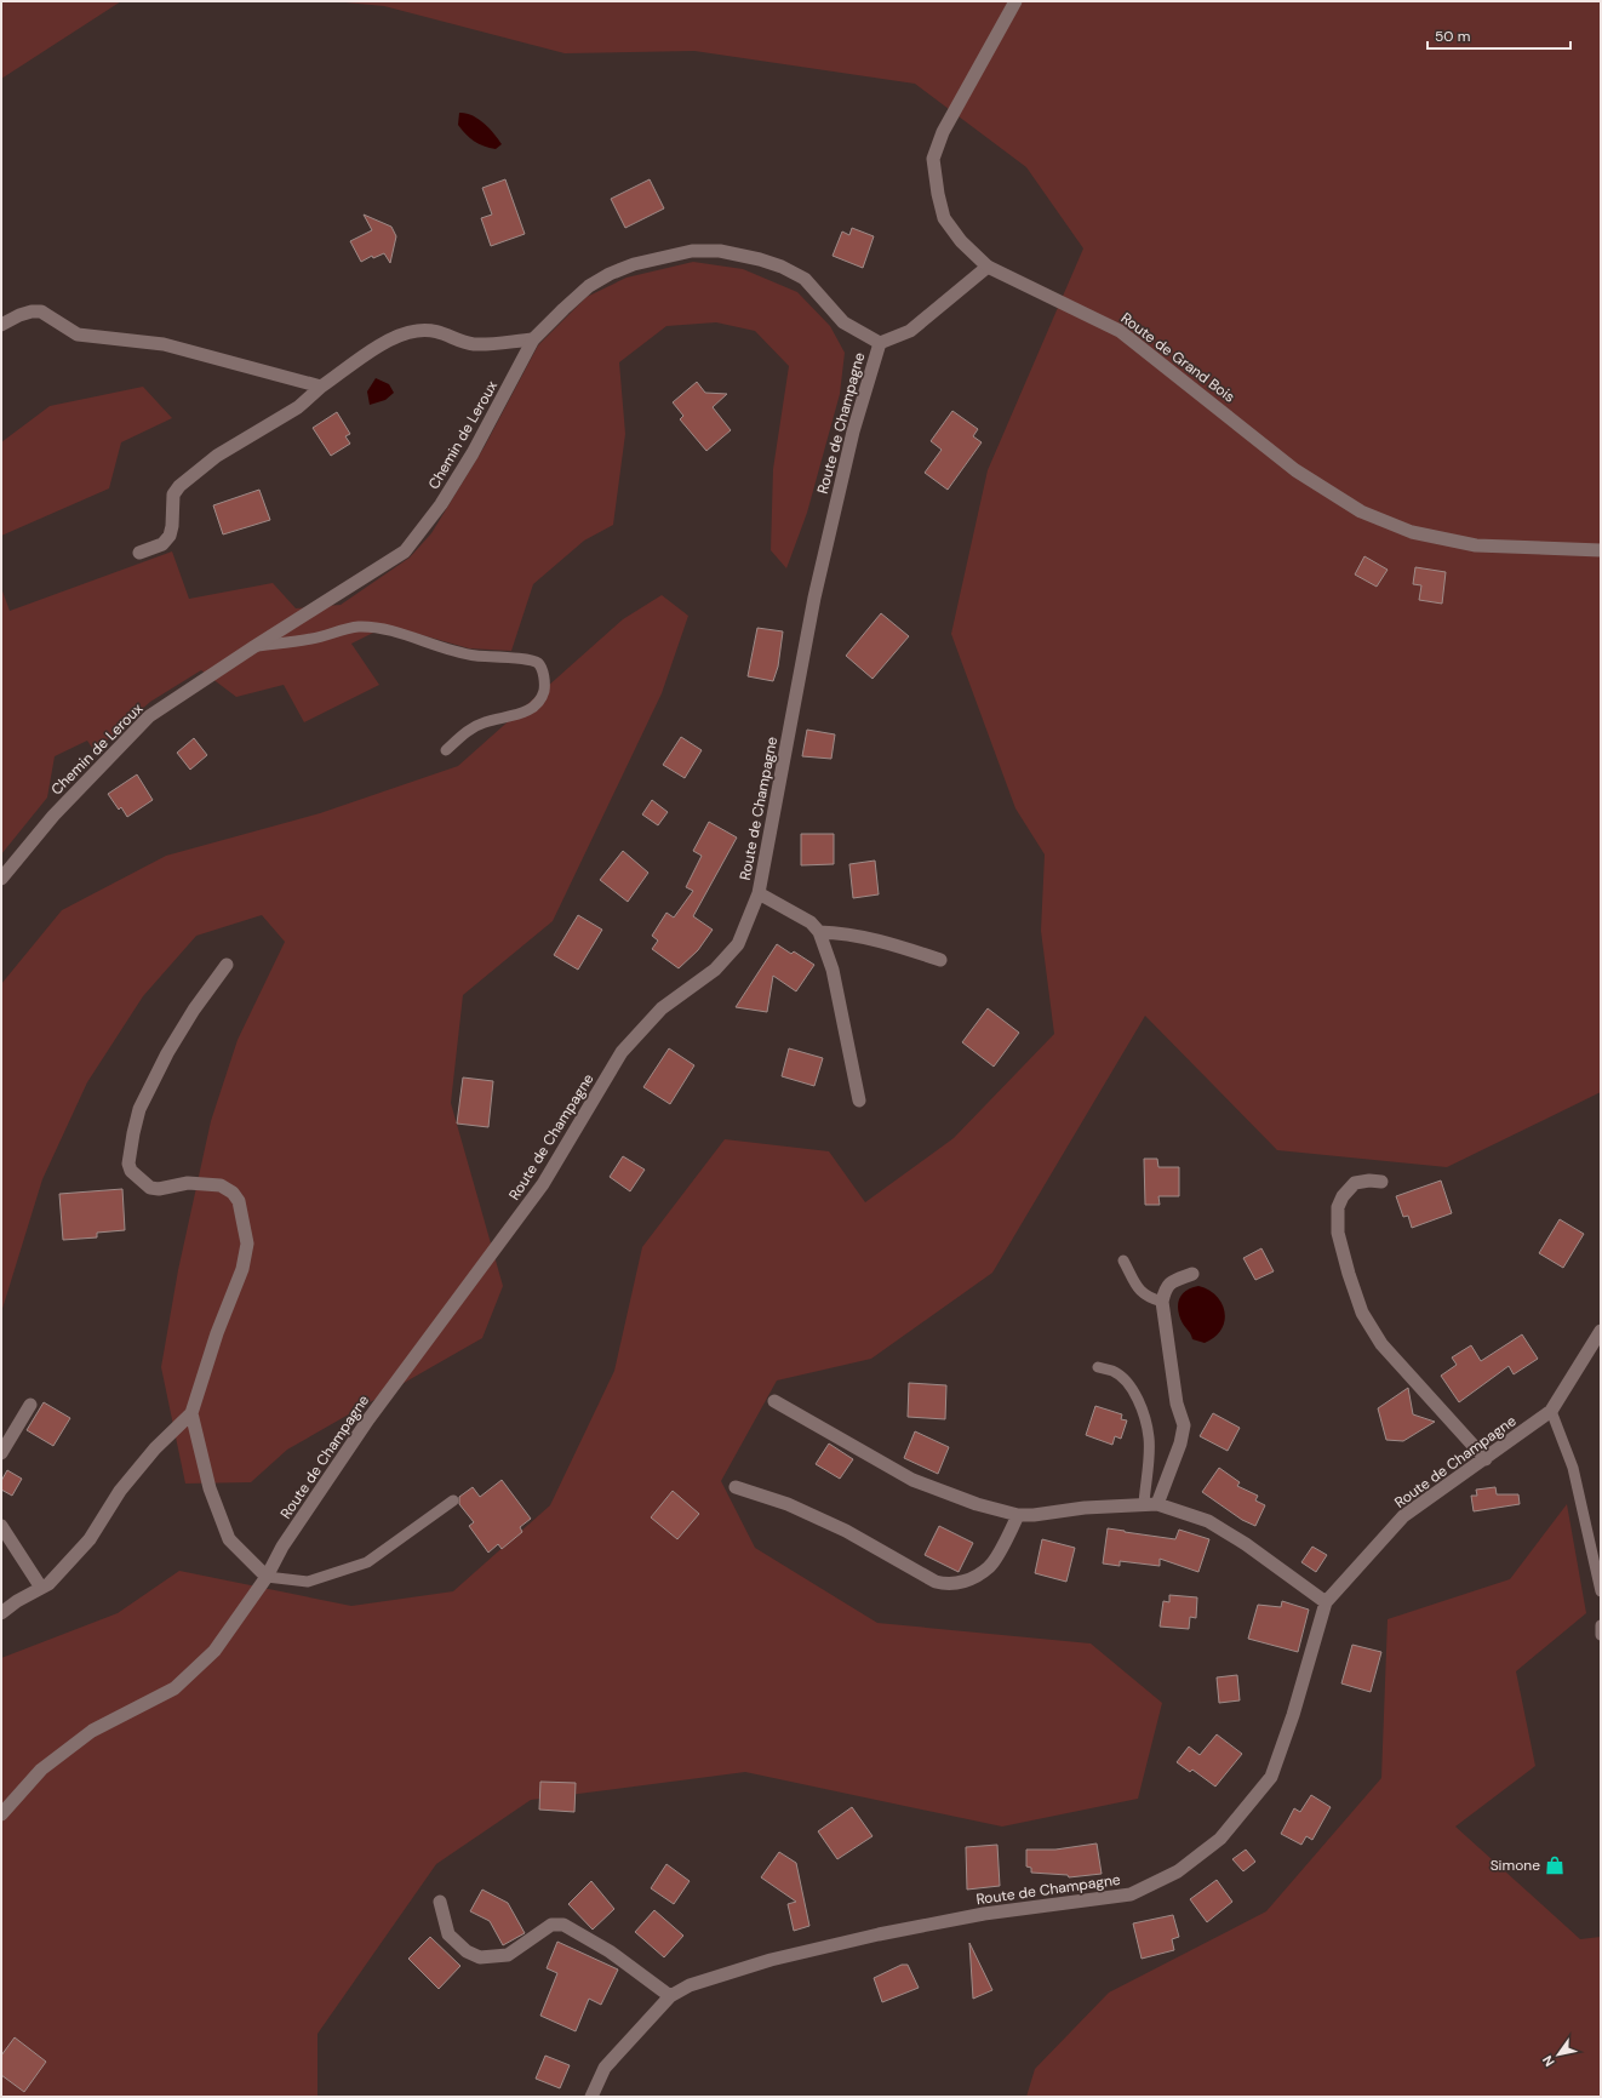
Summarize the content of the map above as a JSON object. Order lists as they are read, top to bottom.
{
  "streets": {
    "street": ["Route de Grand Bois", "Route de Champagne", "Chemin de Leroux"]
  },
  "crossings": [
    ["Route de Champagne", "Chemin de Leroux"]
  ],
  "places": {
    "shop": ["Simone"]
  },
  "scale_bar": "50 m",
  "north": "bottom left"
}
